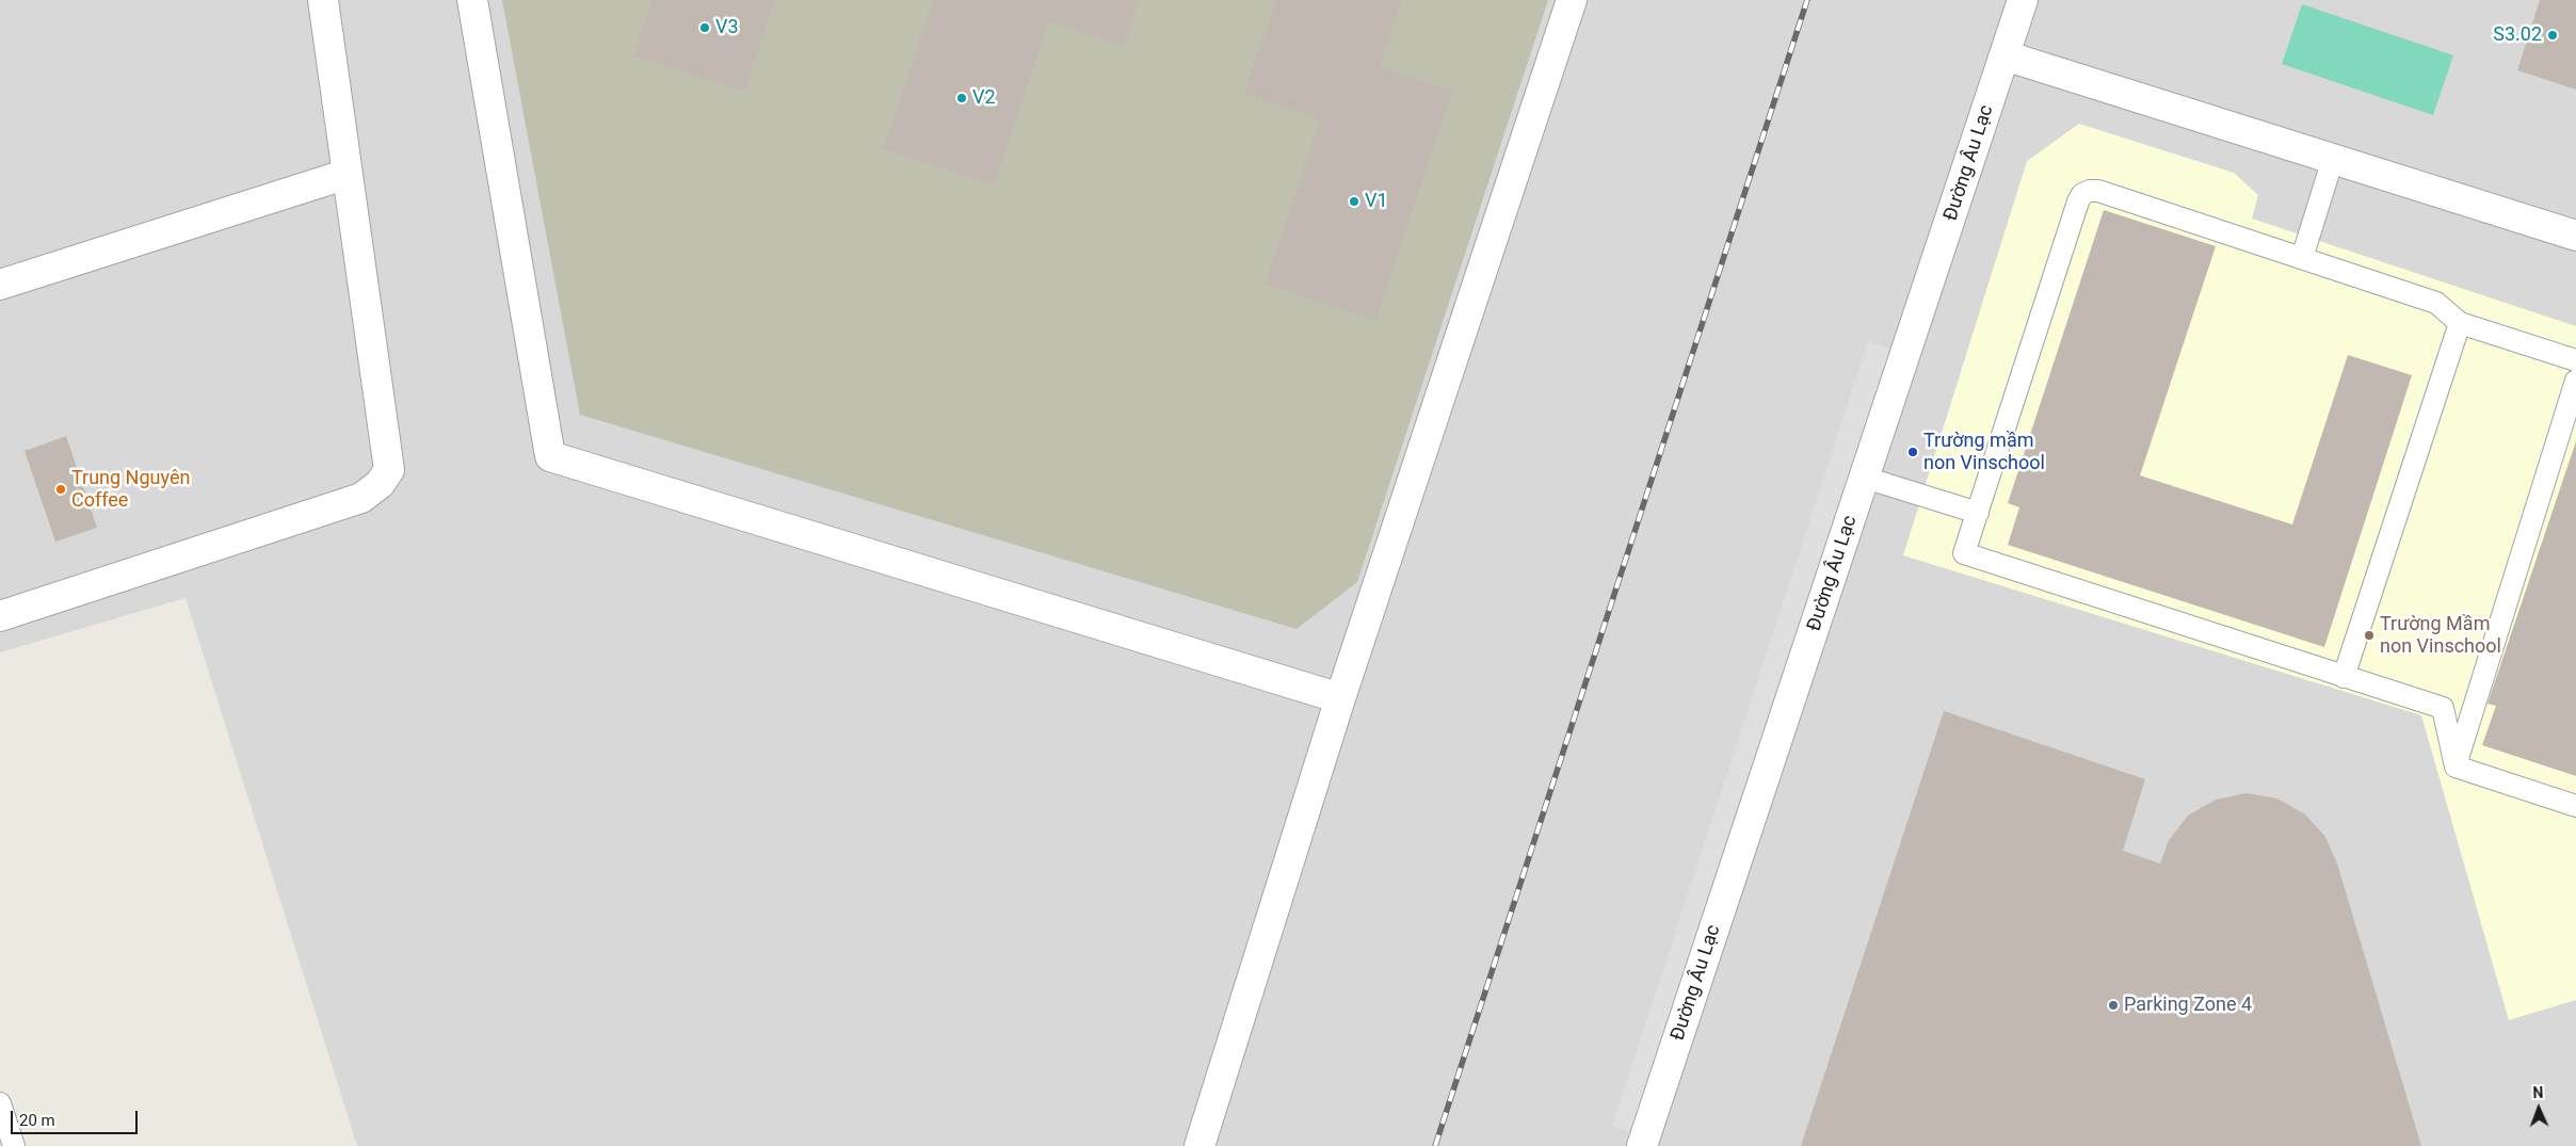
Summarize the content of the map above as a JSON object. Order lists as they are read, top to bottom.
{
  "streets": {
    "street": ["Đường Âu Lạc"]
  },
  "places": [
    "V3",
    "S3.02",
    "V2",
    "V1",
    "Trường mầm non Vinschool",
    "Trung Nguyên Coffee",
    "Trường Mầm non Vinschool",
    "Parking Zone 4"
  ],
  "scale_bar": "20 m",
  "north": "top"
}
